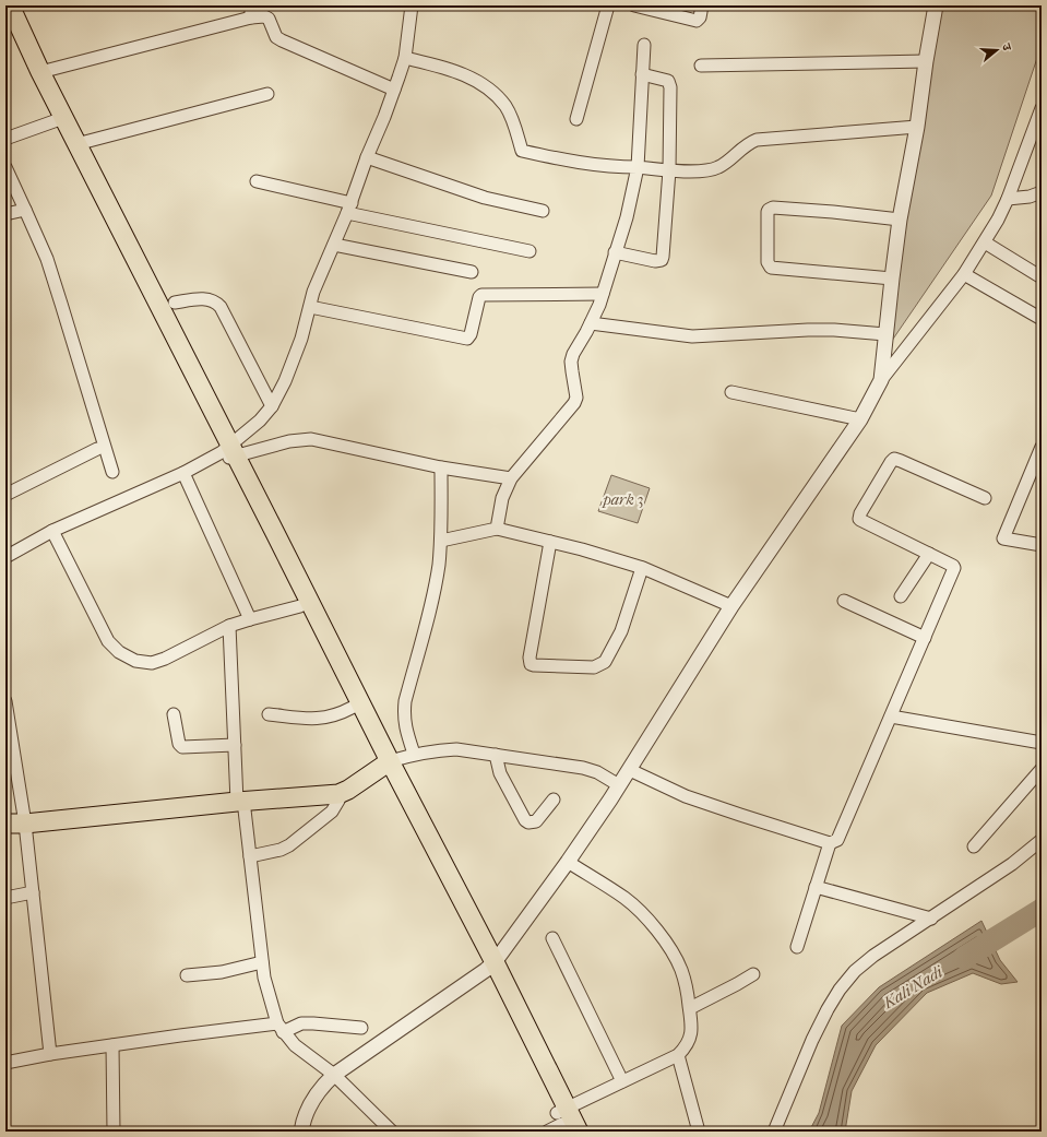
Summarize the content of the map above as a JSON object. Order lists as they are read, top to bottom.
{
  "water": ["Kali Nadi"],
  "parks": ["park 3"],
  "north": "right"
}
